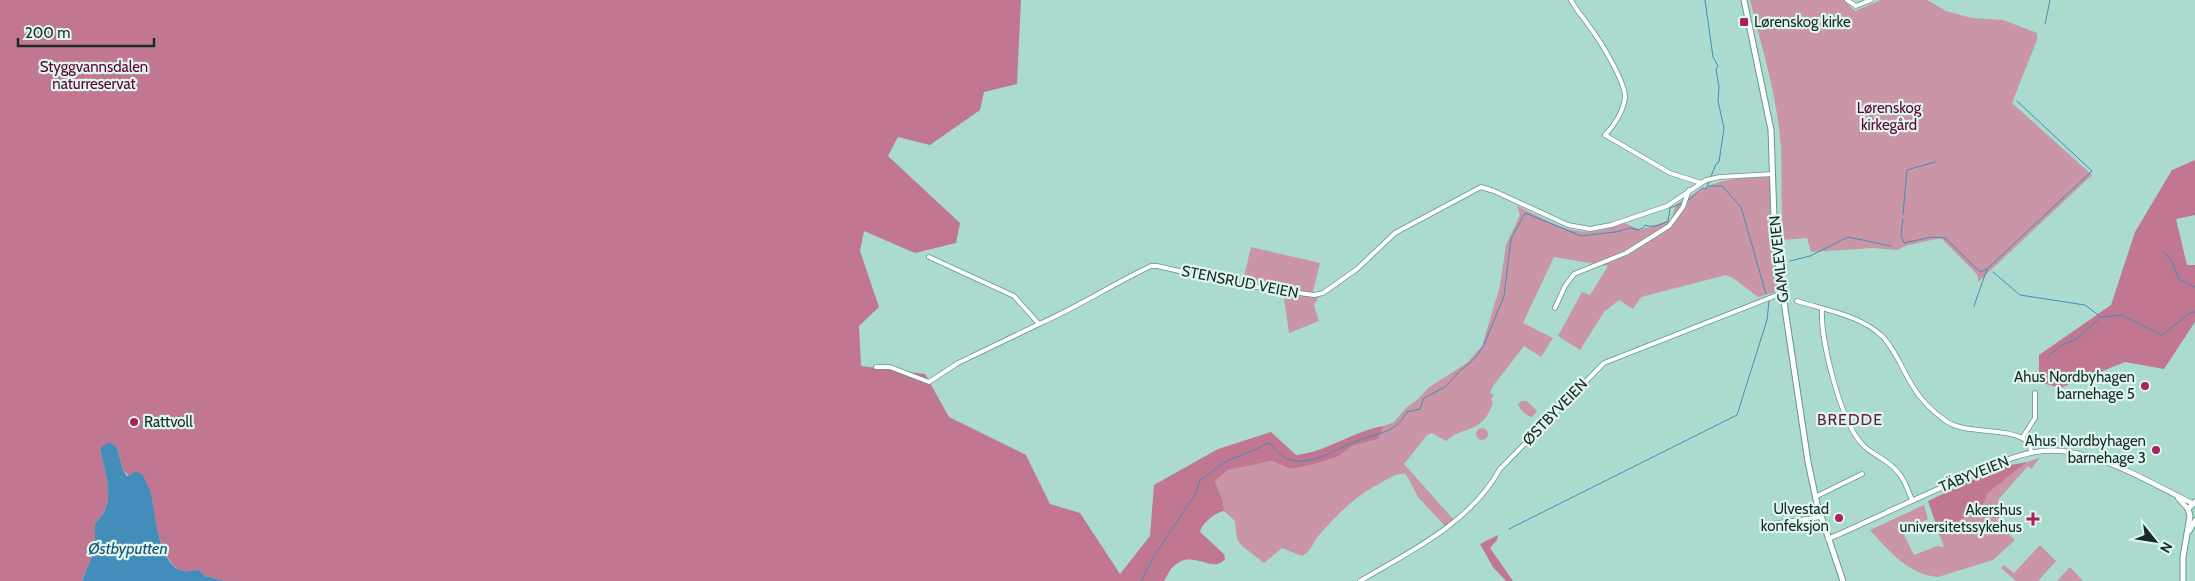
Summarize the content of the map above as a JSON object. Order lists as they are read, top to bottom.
{
  "streets": {
    "main road": ["GAMLEVEIEN"],
    "street": ["STENSRUD VEIEN", "ØSTBYVEIEN", "TÄBYVEIEN"]
  },
  "crossings": [
    ["GAMLEVEIEN", "STENSRUD VEIEN"],
    ["GAMLEVEIEN", "ØSTBYVEIEN"],
    ["GAMLEVEIEN", "TÄBYVEIEN"]
  ],
  "districts": ["BREDDE"],
  "water": ["Østbyputten"],
  "parks": ["Styggvannsdalen naturreservat", "Lørenskog kirkegård"],
  "places": {
    "transit": ["Lørenskog kirke"],
    "other": [
      "Ahus Nordbyhagen barnehage 5",
      "Rattvoll",
      "Ahus Nordbyhagen barnehage 3",
      "Ulvestad konfeksjon"
    ],
    "health": ["Akershus universitetssykehus"]
  },
  "scale_bar": "200 m",
  "north": "bottom right"
}
